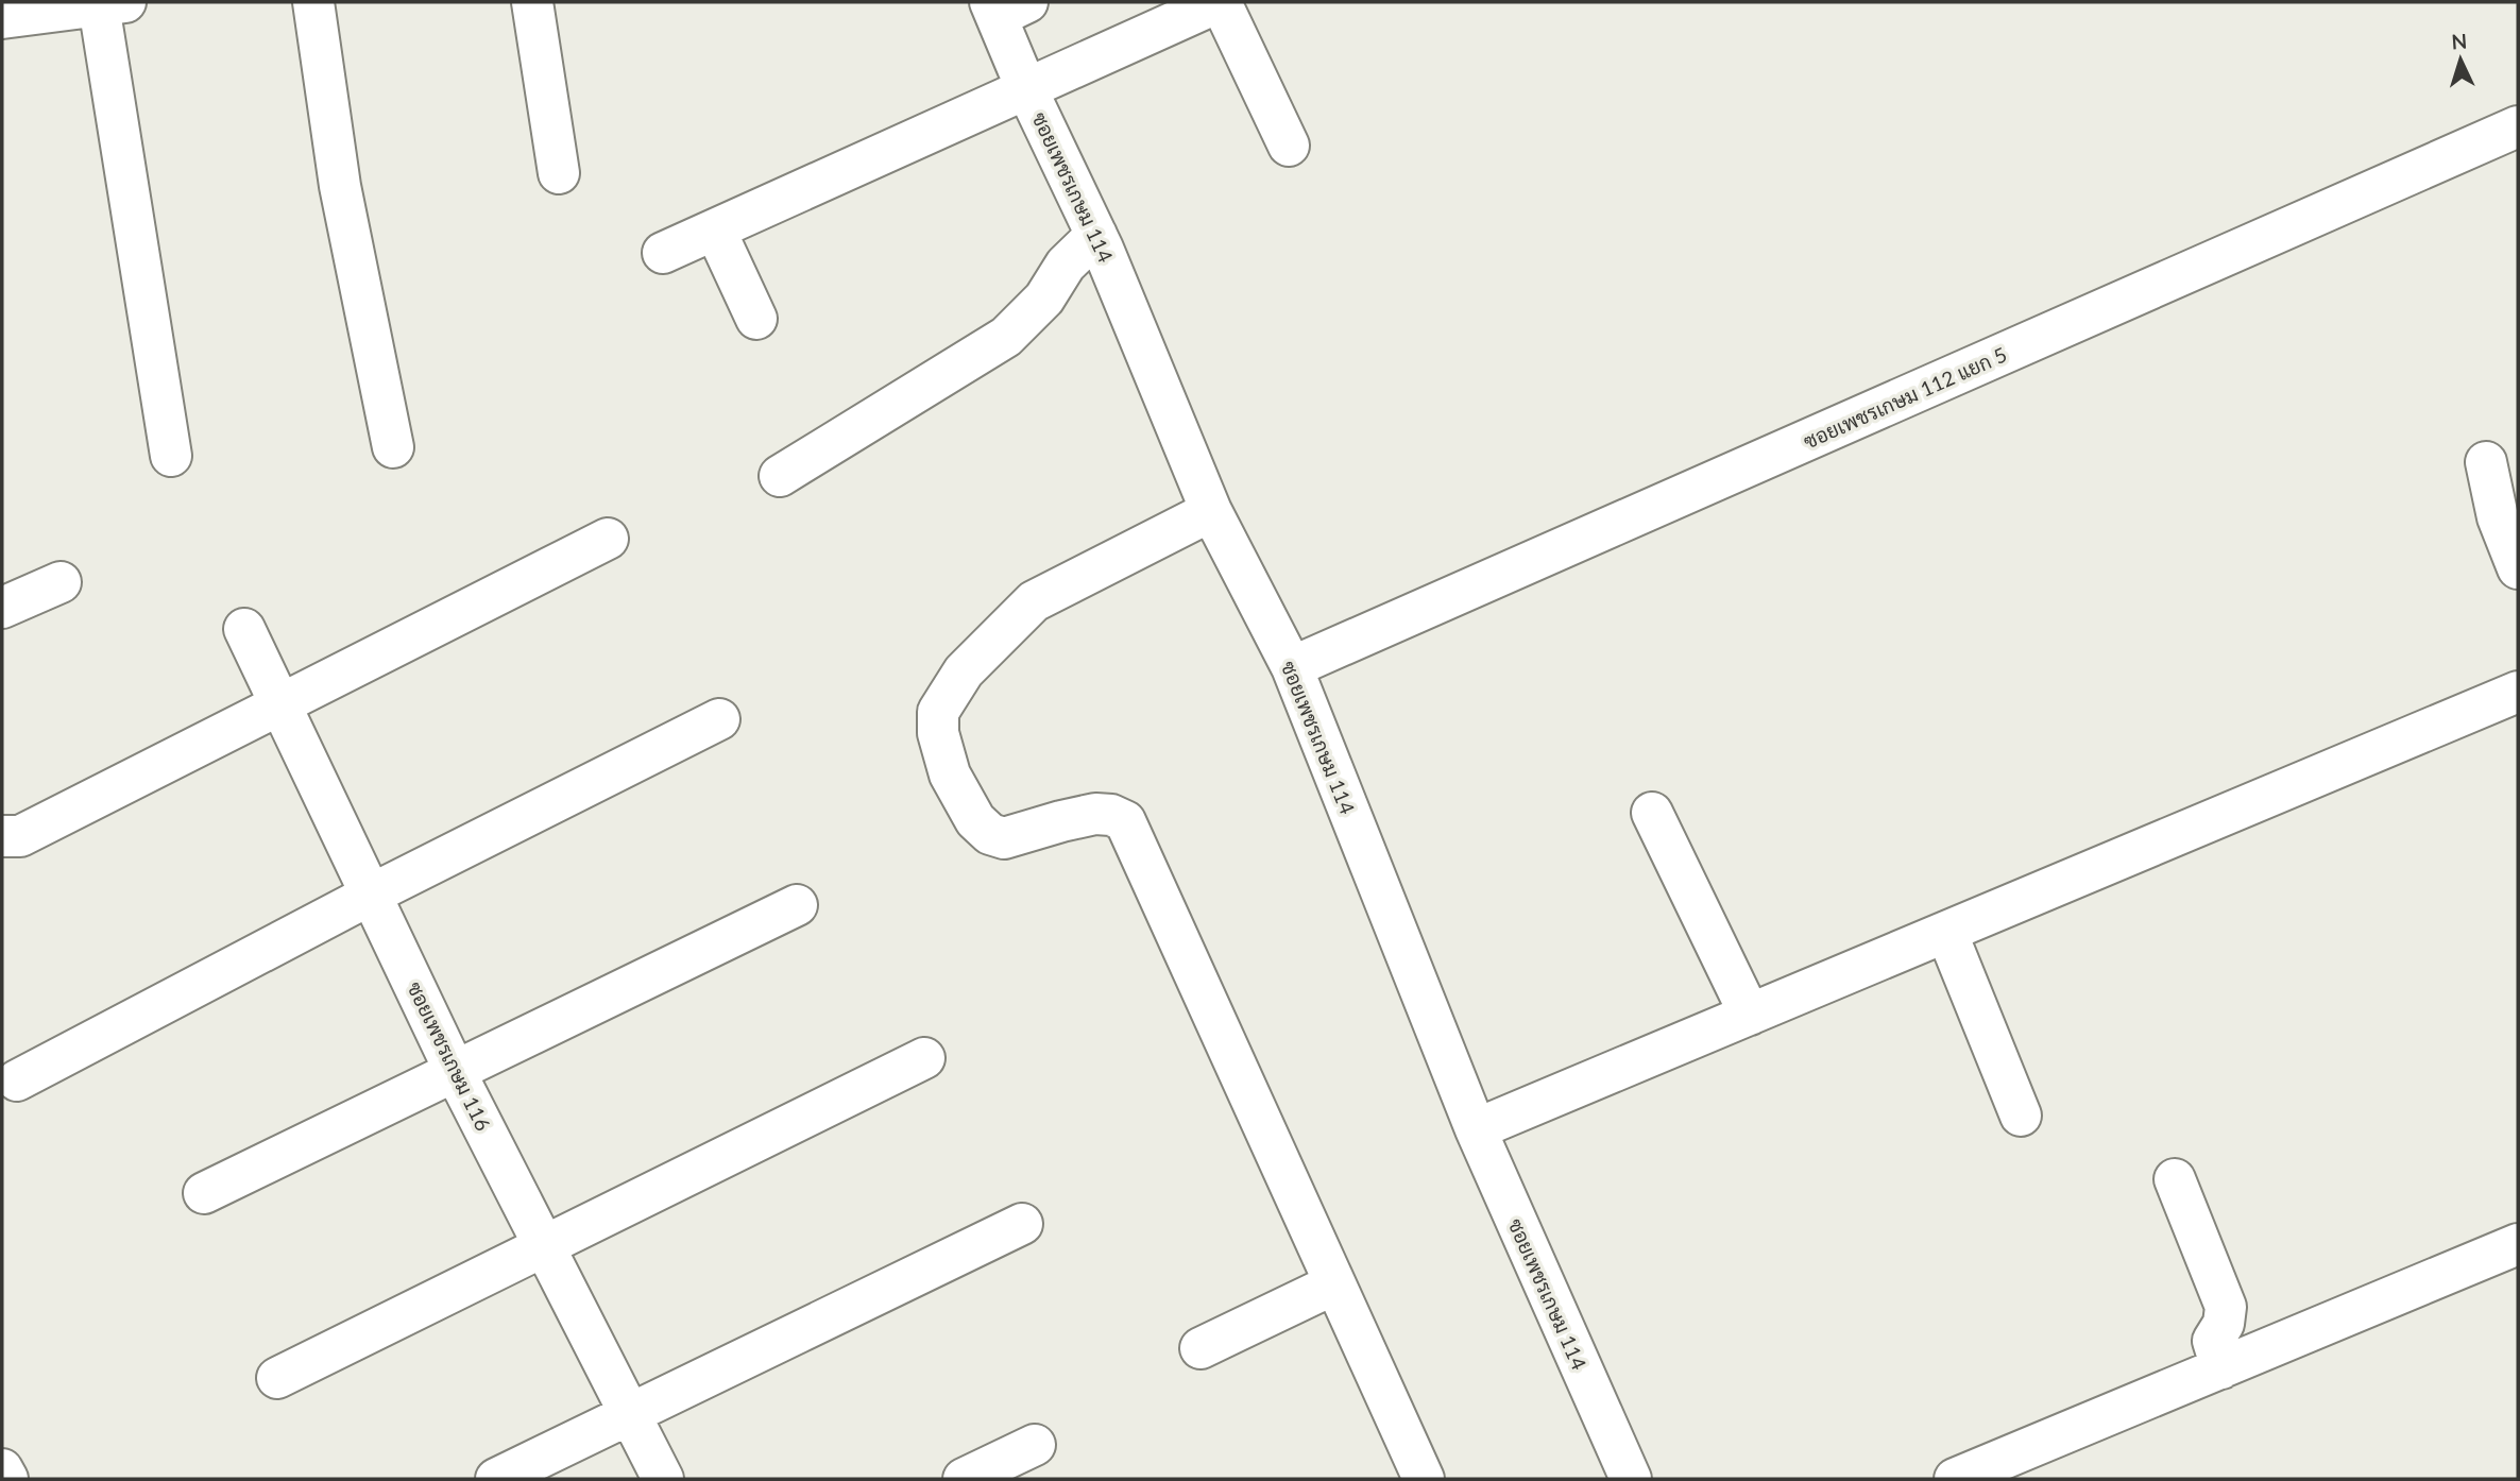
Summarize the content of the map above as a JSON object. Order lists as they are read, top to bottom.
{
  "streets": {
    "street": ["ซอยเพชรเกษม 114", "ซอยเพชรเกษม 112 แยก 5", "ซอยเพชรเกษม 116"]
  },
  "crossings": [
    ["ซอยเพชรเกษม 114", "ซอยเพชรเกษม 112 แยก 5"]
  ],
  "north": "top"
}
